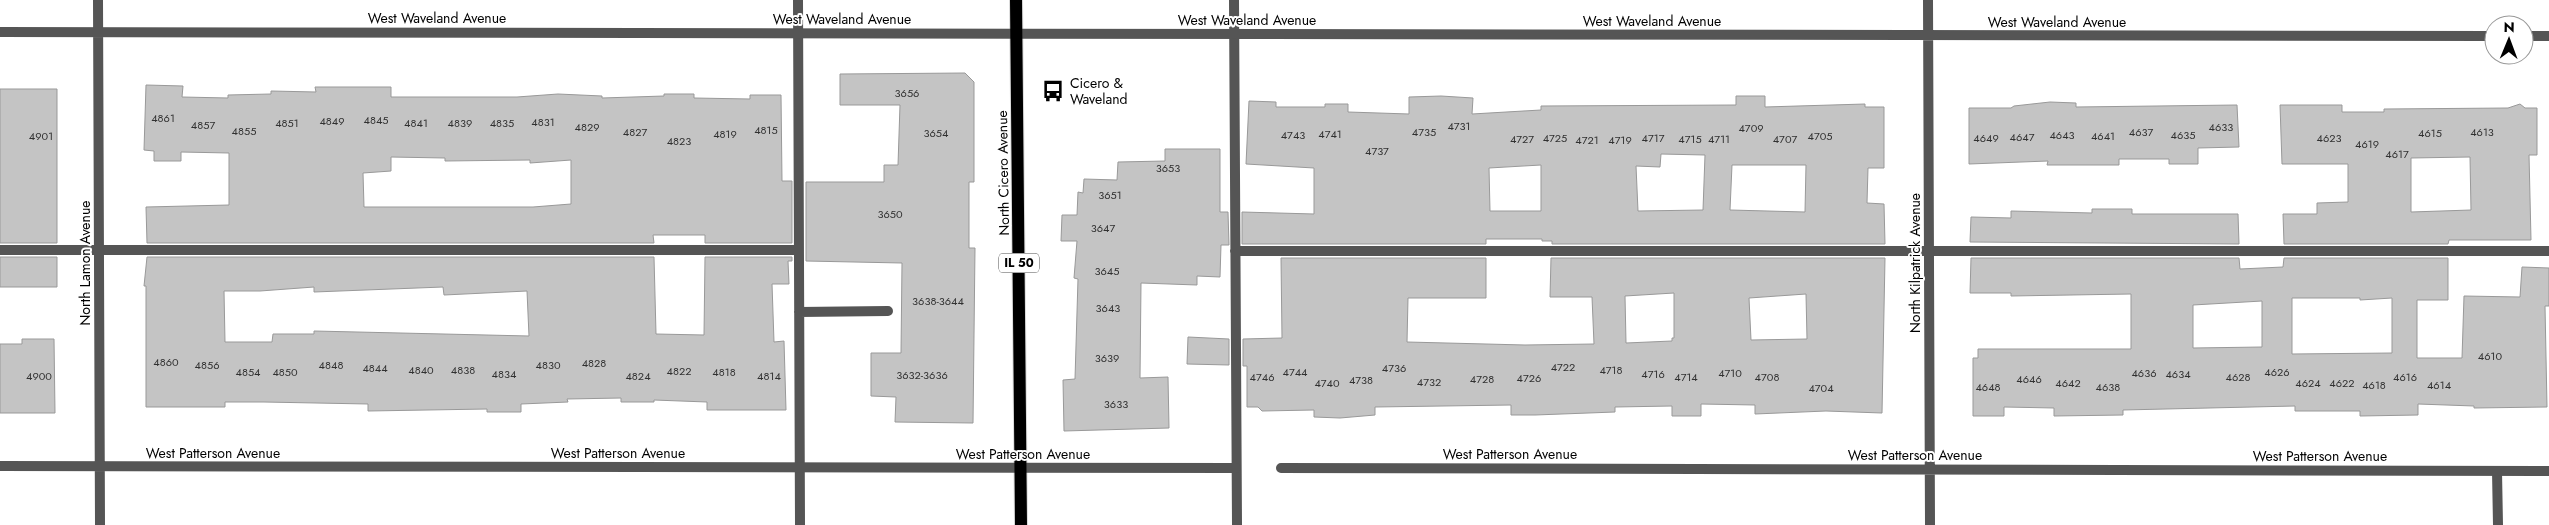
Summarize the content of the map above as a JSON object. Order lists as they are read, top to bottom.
{
  "streets": {
    "main road": ["North Cicero Avenue", "IL 50"],
    "street": [
      "West Waveland Avenue",
      "North Lamon Avenue",
      "North Kilpatrick Avenue",
      "West Patterson Avenue"
    ]
  },
  "crossings": [
    ["West Waveland Avenue", "North Cicero Avenue"],
    ["West Waveland Avenue", "North Lamon Avenue"],
    ["West Waveland Avenue", "North Kilpatrick Avenue"],
    ["North Cicero Avenue", "West Patterson Avenue"],
    ["North Lamon Avenue", "West Patterson Avenue"],
    ["North Kilpatrick Avenue", "West Patterson Avenue"]
  ],
  "places": {
    "bus stop": ["Cicero & Waveland"]
  },
  "house_numbers": [
    "3656",
    "4861",
    "4845",
    "4849",
    "4831",
    "4851",
    "4841",
    "4839",
    "4835",
    "4857",
    "4731",
    "4829",
    "4633",
    "4709",
    "4815",
    "4855",
    "4827",
    "4735",
    "4637",
    "4613",
    "3654",
    "4615",
    "4819",
    "4741",
    "4743",
    "4643",
    "4635",
    "4901",
    "4705",
    "4641",
    "4647",
    "4725",
    "4717",
    "4649",
    "4623",
    "4727",
    "4715",
    "4711",
    "4707",
    "4721",
    "4719",
    "4823",
    "4619",
    "4737",
    "4617",
    "3653",
    "3651",
    "3650",
    "3647",
    "3645",
    "3638-3644",
    "3643",
    "4610",
    "3639",
    "4860",
    "4828",
    "4856",
    "4848",
    "4830",
    "4722",
    "4844",
    "4736",
    "4840",
    "4838",
    "4718",
    "4822",
    "4854",
    "4850",
    "4818",
    "4744",
    "4626",
    "4710",
    "4636",
    "4834",
    "4716",
    "4634",
    "3632-3636",
    "4900",
    "4824",
    "4814",
    "4746",
    "4714",
    "4708",
    "4628",
    "4616",
    "4726",
    "4728",
    "4646",
    "4738",
    "4732",
    "4740",
    "4642",
    "4624",
    "4622",
    "4618",
    "4614",
    "4648",
    "4638",
    "4704",
    "3633"
  ],
  "north": "top"
}
